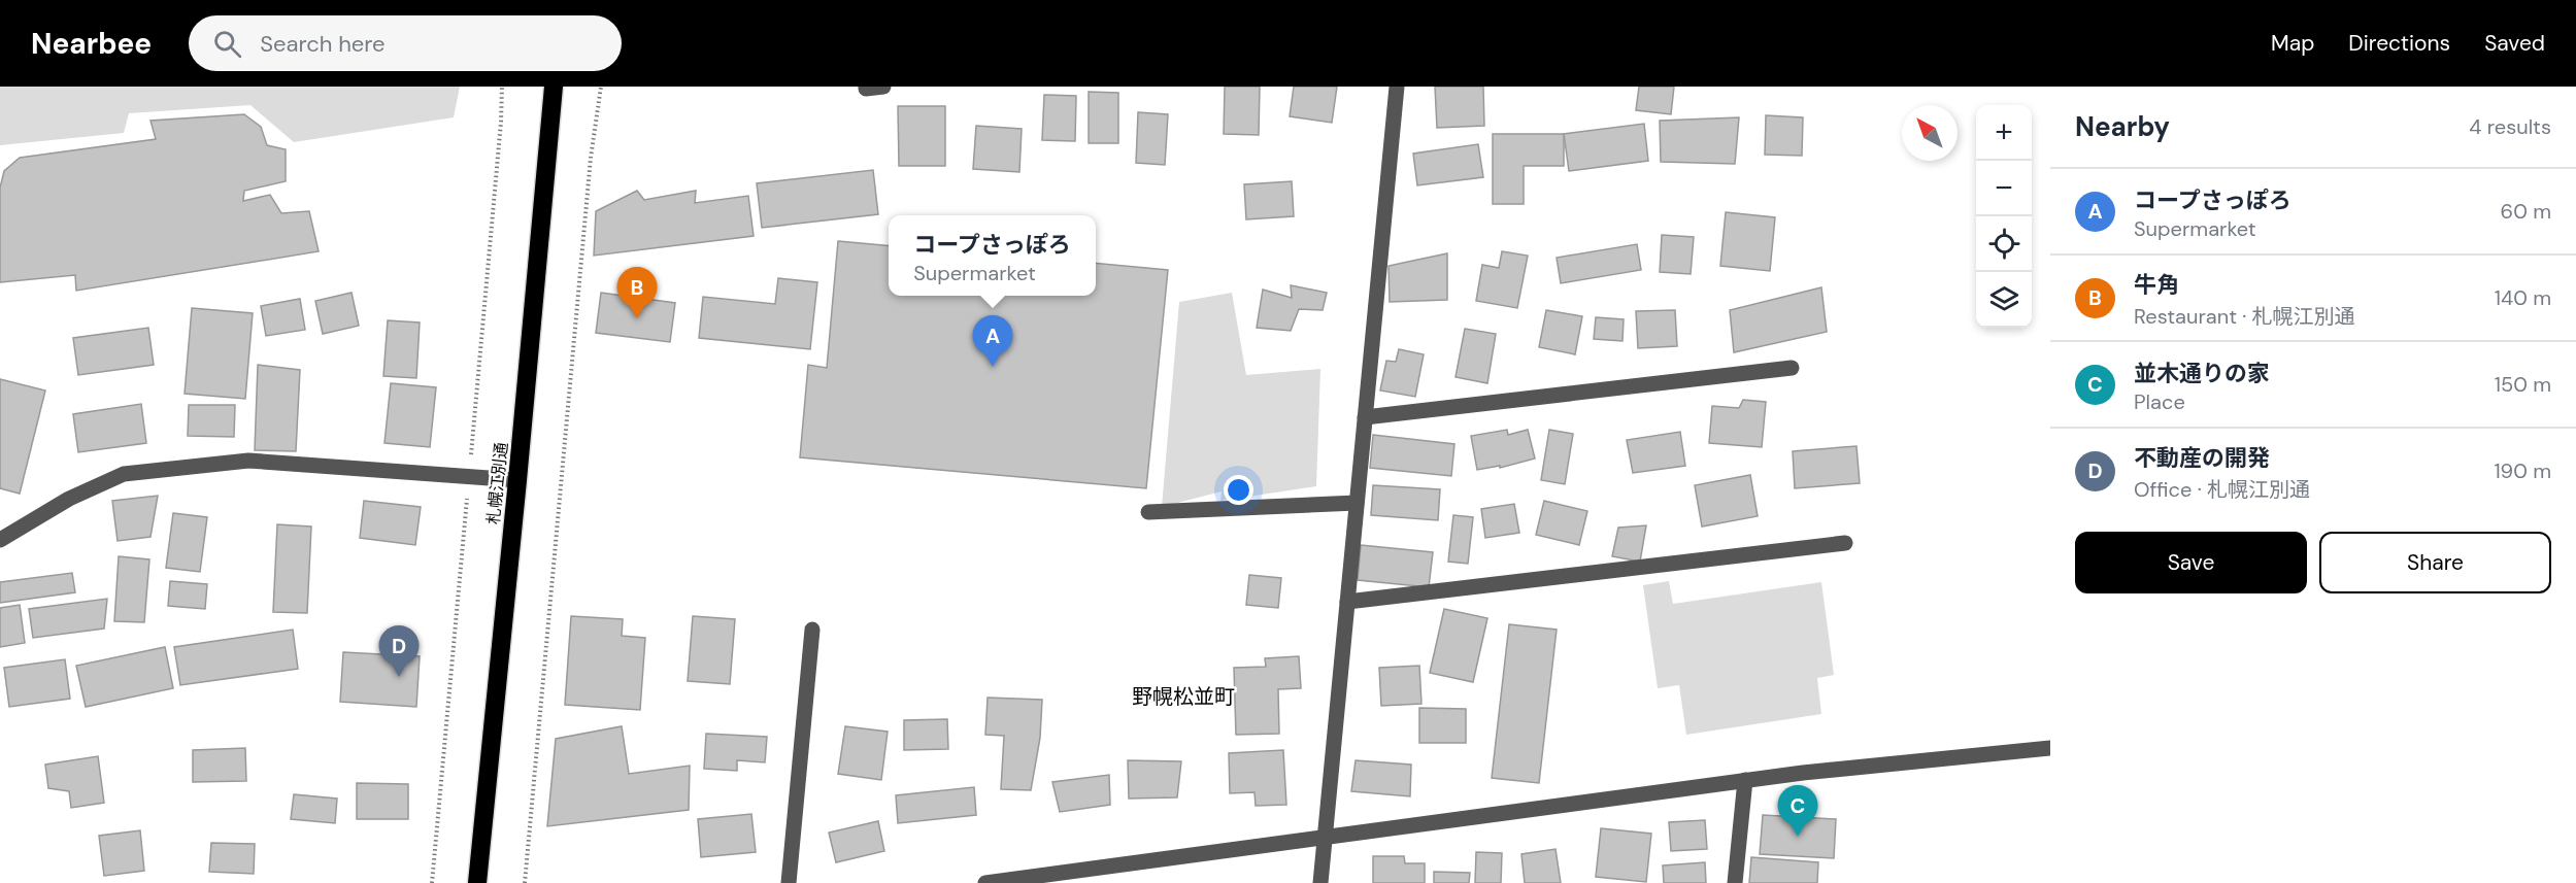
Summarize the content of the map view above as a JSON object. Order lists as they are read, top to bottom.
{
  "streets": {
    "highway": ["札幌江別通"]
  },
  "districts": ["野幌松並町"],
  "north": "top left",
  "page": {
    "header": "Nearbee",
    "search": "Search here",
    "nav": ["Map", "Directions", "Saved"],
    "heading": ["Nearby", "4 results"],
    "map_buttons": ["+", "−"],
    "list": [
      {
        "mark": "A",
        "name": "コープさっぽろ",
        "note": "Supermarket",
        "value": "60 m"
      },
      {
        "mark": "B",
        "name": "牛角",
        "note": "Restaurant · 札幌江別通",
        "value": "140 m"
      },
      {
        "mark": "C",
        "name": "並木通りの家",
        "note": "Place",
        "value": "150 m"
      },
      {
        "mark": "D",
        "name": "不動産の開発",
        "note": "Office · 札幌江別通",
        "value": "190 m"
      }
    ],
    "popup": ["コープさっぽろ", "Supermarket"],
    "pins": [
      "B",
      "A",
      "D",
      "C"
    ],
    "buttons": ["Save", "Share"]
  }
}
